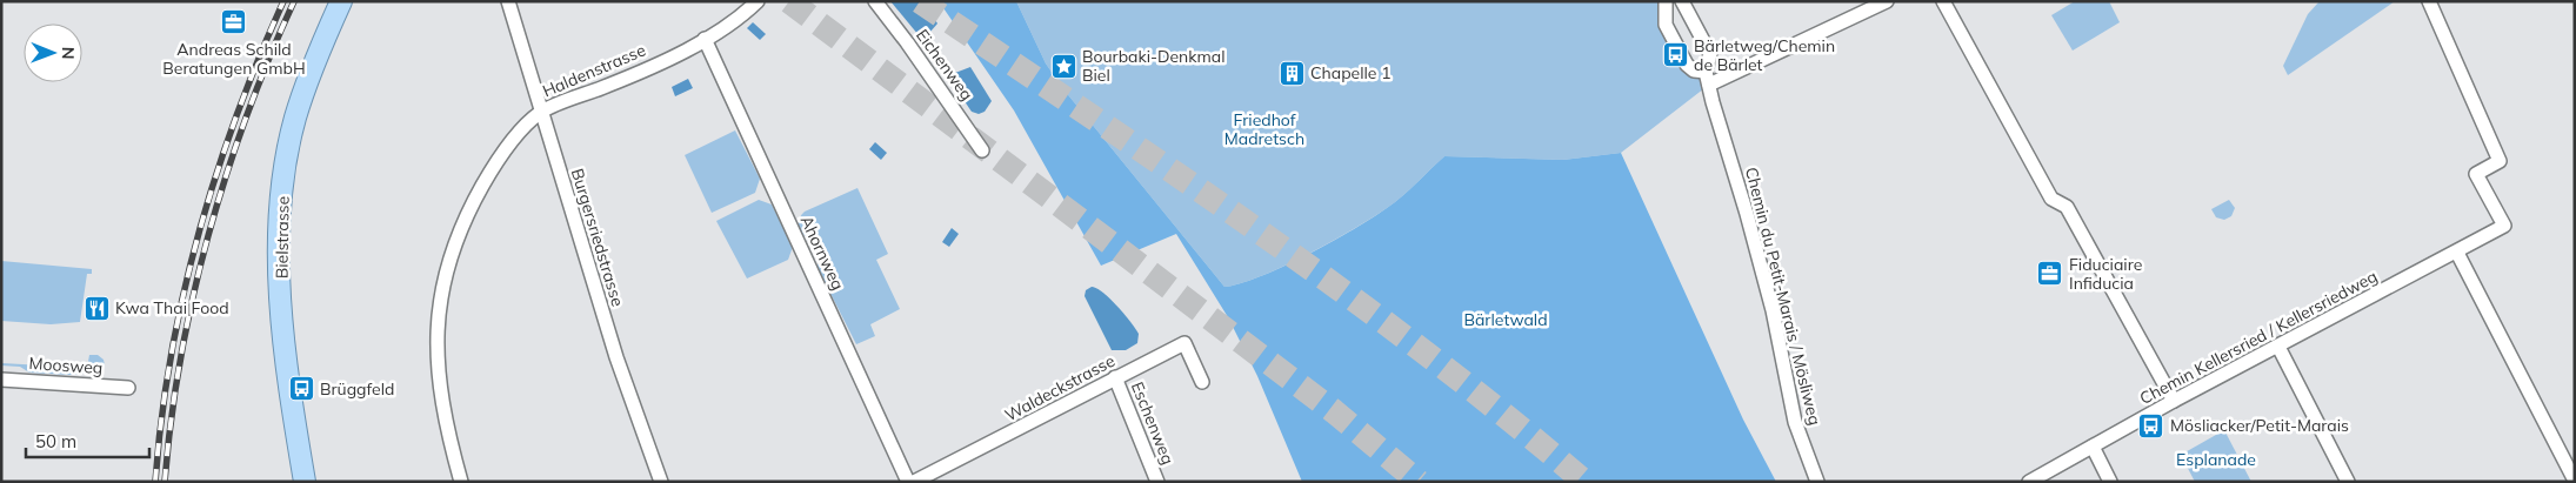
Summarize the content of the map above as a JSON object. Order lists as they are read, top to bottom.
{
  "streets": {
    "main road": ["Bielstrasse"],
    "street": [
      "Eichenweg",
      "Haldenstrasse",
      "Burgersriedstrasse",
      "Ahornweg",
      "Chemin du Petit-Marais / Mösliweg",
      "Chemin Kellersried / Kellersriedweg",
      "Moosweg",
      "Waldeckstrasse",
      "Eschenweg"
    ]
  },
  "crossings": [
    ["Haldenstrasse", "Burgersriedstrasse"],
    ["Haldenstrasse", "Ahornweg"],
    ["Waldeckstrasse", "Eschenweg"]
  ],
  "parks": ["Friedhof Madretsch", "Bärletwald", "Esplanade"],
  "places": {
    "office": ["Andreas Schild Beratungen GmbH", "Fiduciaire Infiducia"],
    "bus stop": ["Bärletweg/Chemin de Bärlet", "Brüggfeld", "Mösliacker/Petit-Marais"],
    "place": ["Bourbaki-Denkmal Biel"],
    "building": ["Chapelle 1"],
    "restaurant": ["Kwa Thai Food"]
  },
  "scale_bar": "50 m",
  "north": "right"
}
